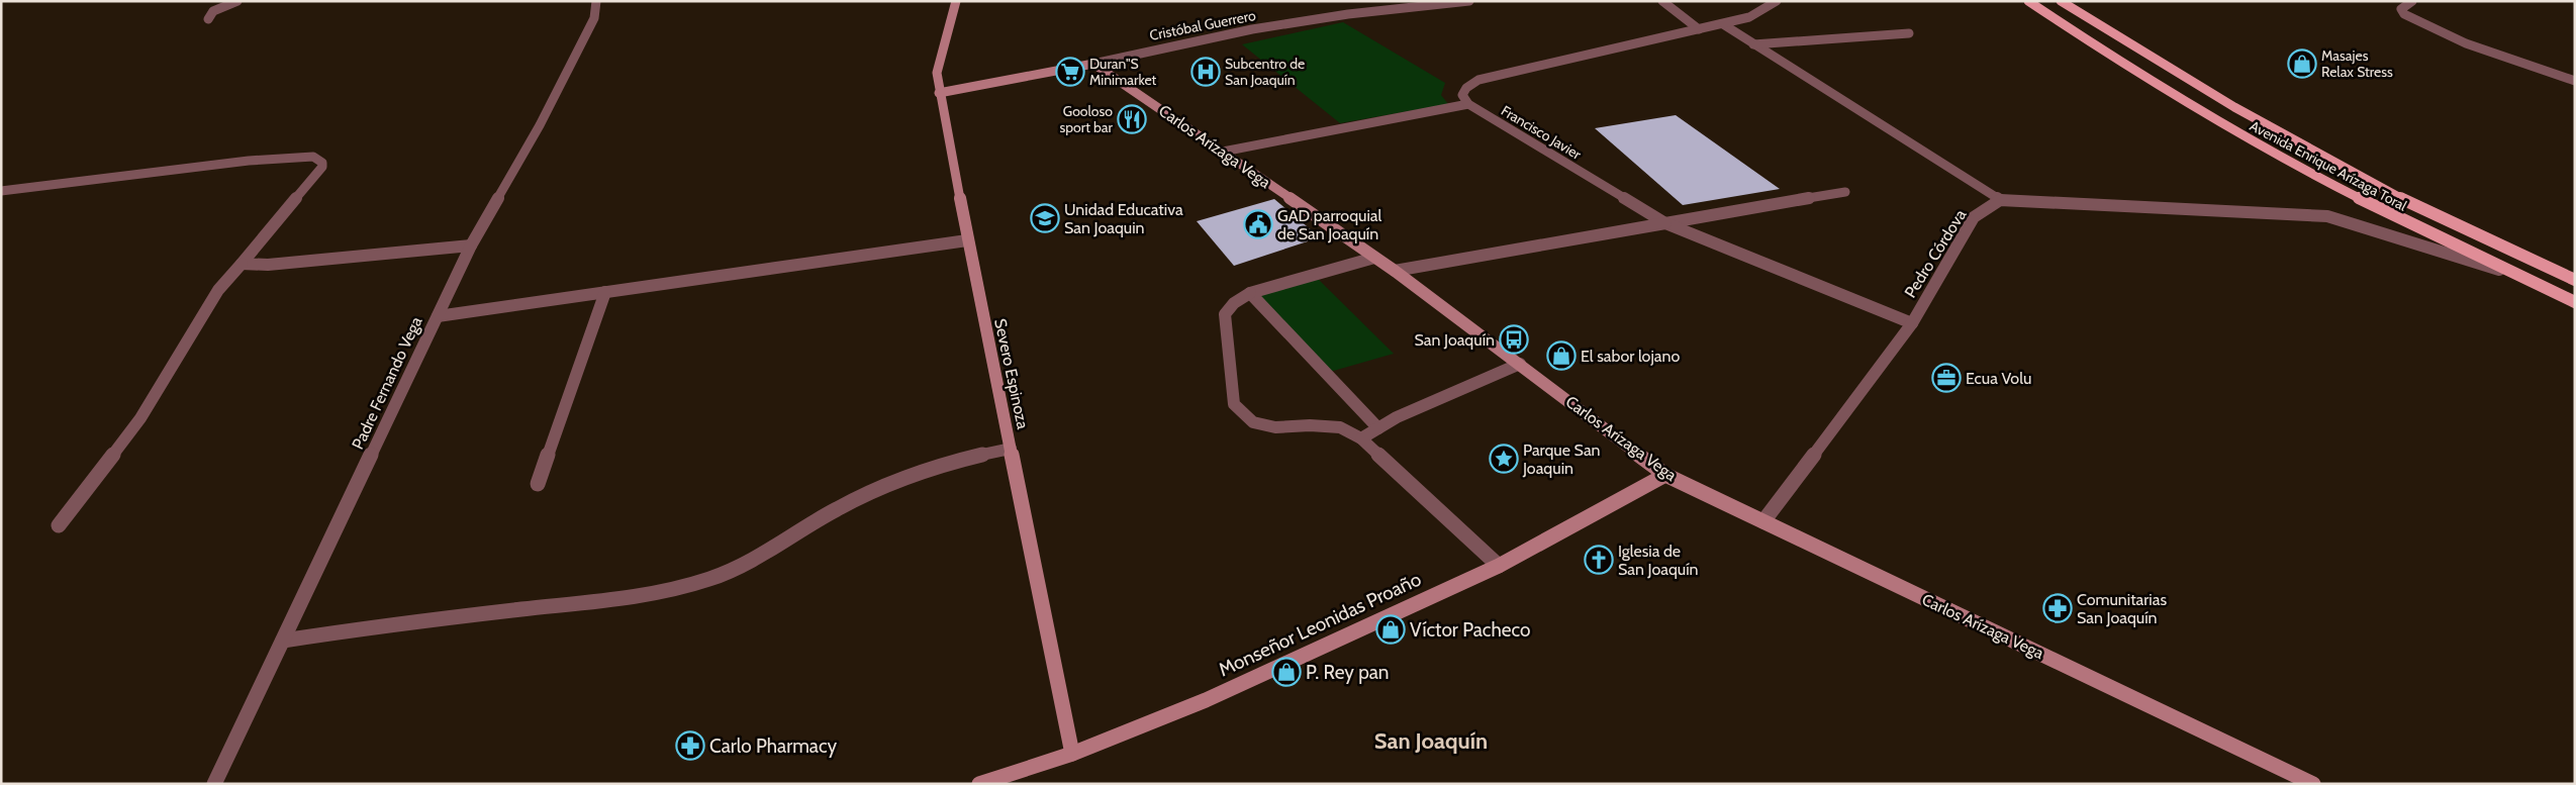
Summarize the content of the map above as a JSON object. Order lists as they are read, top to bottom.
{
  "streets": {
    "main road": ["Avenida Enrique Arízaga Toral"],
    "street": [
      "Cristóbal Guerrero",
      "Francisco Javier",
      "Carlos Arízaga Vega",
      "Pedro Córdova",
      "Severo Espinoza",
      "Padre Fernando Vega",
      "Monseñor Leonidas Proaño"
    ]
  },
  "crossings": [
    ["Cristóbal Guerrero", "Carlos Arízaga Vega"],
    ["Francisco Javier", "Pedro Córdova"],
    ["Carlos Arízaga Vega", "Pedro Córdova"],
    ["Carlos Arízaga Vega", "Monseñor Leonidas Proaño"],
    ["Severo Espinoza", "Monseñor Leonidas Proaño"]
  ],
  "districts": ["San Joaquín"],
  "places": {
    "shop": [
      "Masajes Relax Stress",
      "El sabor lojano",
      "Víctor Pacheco",
      "P. Rey pan"
    ],
    "supermarket": ["Duran\"S Minimarket"],
    "hospital": ["Subcentro de San Joaquín"],
    "restaurant": ["Gooloso sport bar"],
    "school or university": ["Unidad Educativa San Joaquin"],
    "public building": ["GAD parroquial de San Joaquín"],
    "bus stop": ["San Joaquín"],
    "office": ["Ecua Volu"],
    "place": ["Parque San Joaquin"],
    "church": ["Iglesia de San Joaquín"],
    "pharmacy": ["Comunitarias San Joaquín", "Carlo Pharmacy"]
  }
}
